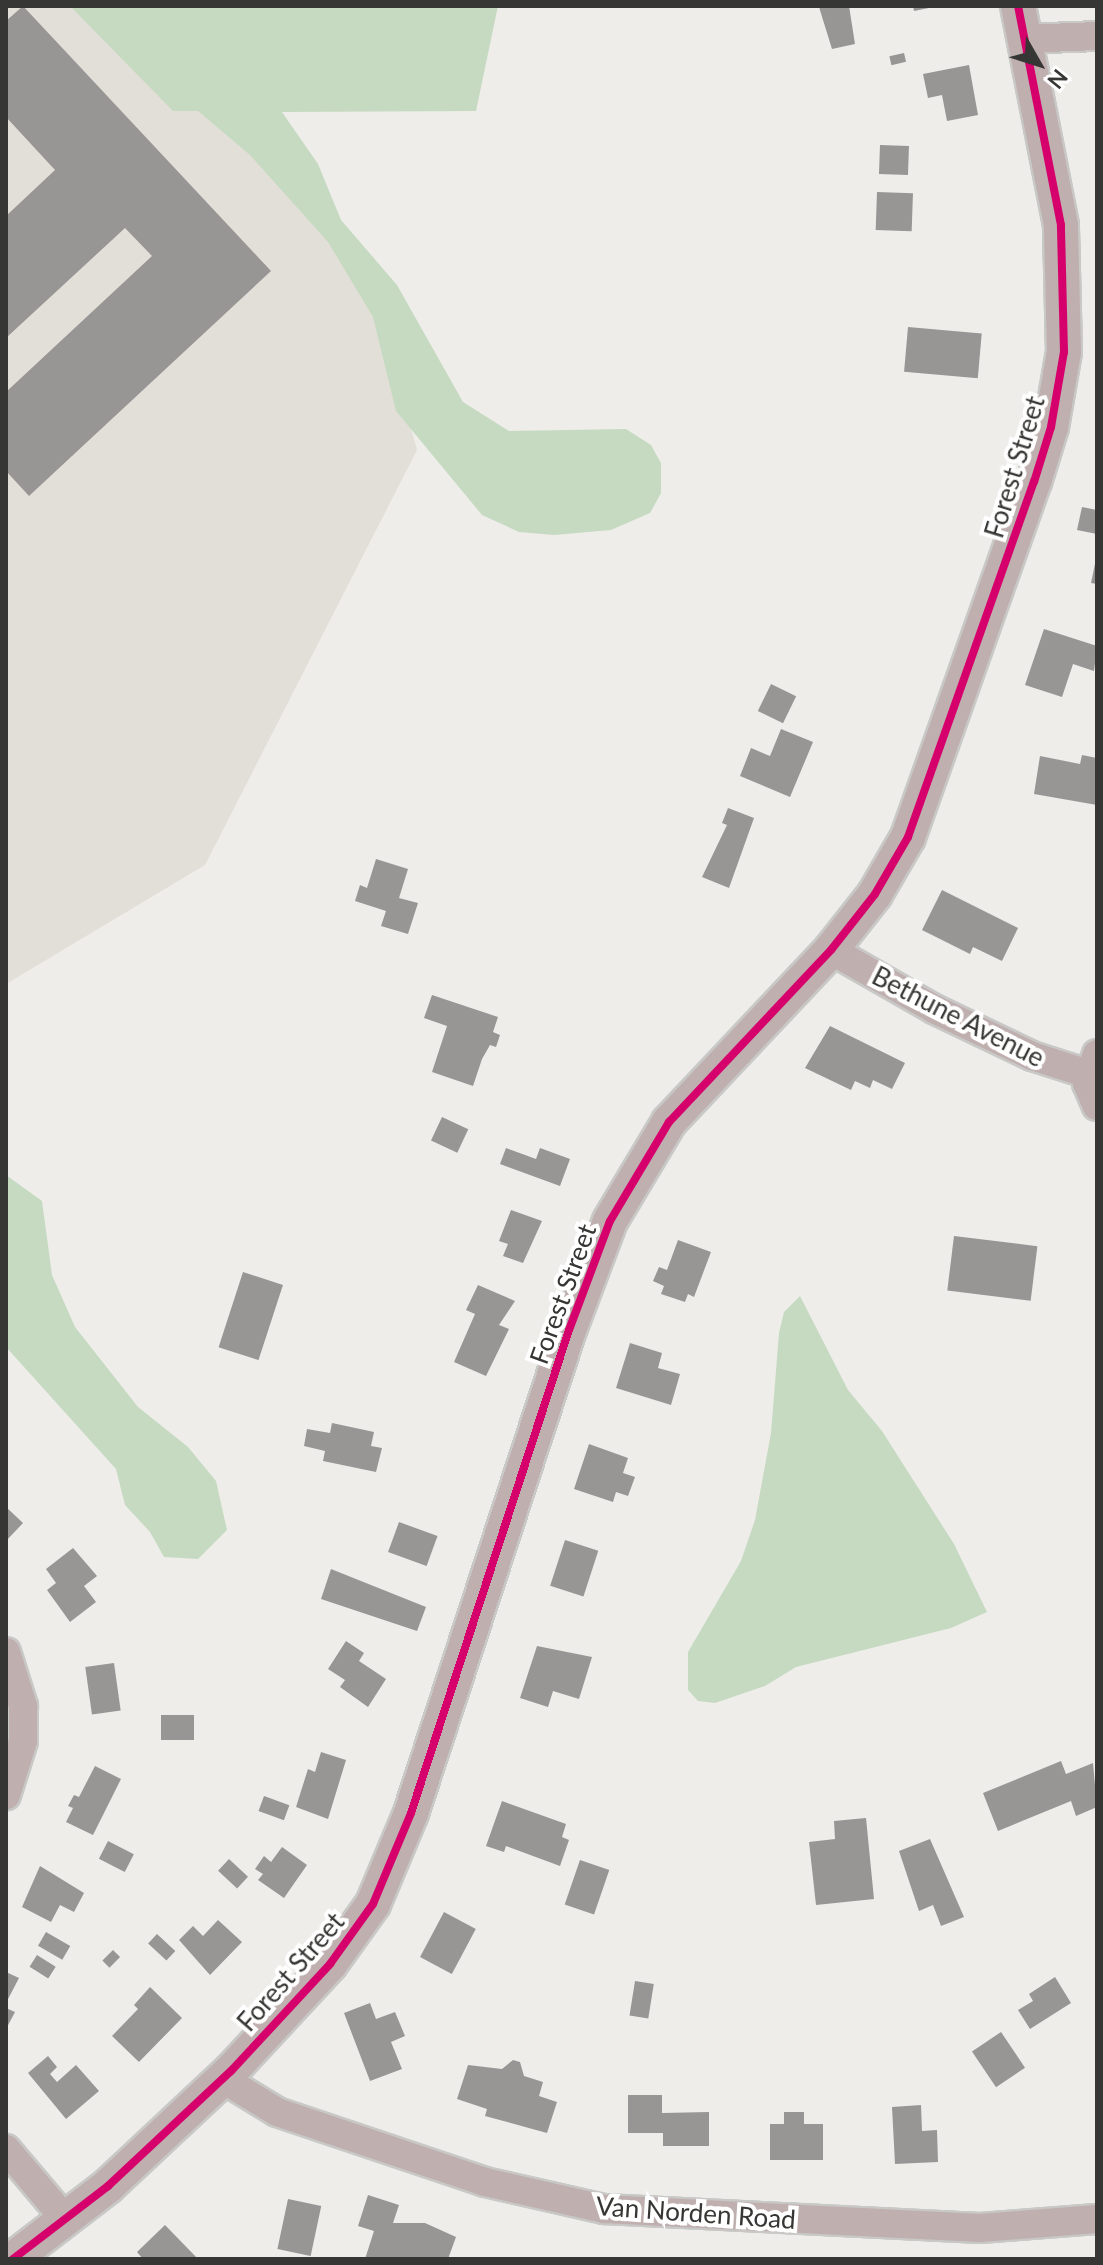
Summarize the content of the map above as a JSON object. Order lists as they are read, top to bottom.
{
  "streets": {
    "street": ["Forest Street", "Bethune Avenue", "Van Norden Road"]
  },
  "crossings": [
    ["Forest Street", "Bethune Avenue"],
    ["Forest Street", "Van Norden Road"]
  ],
  "north": "bottom right"
}
